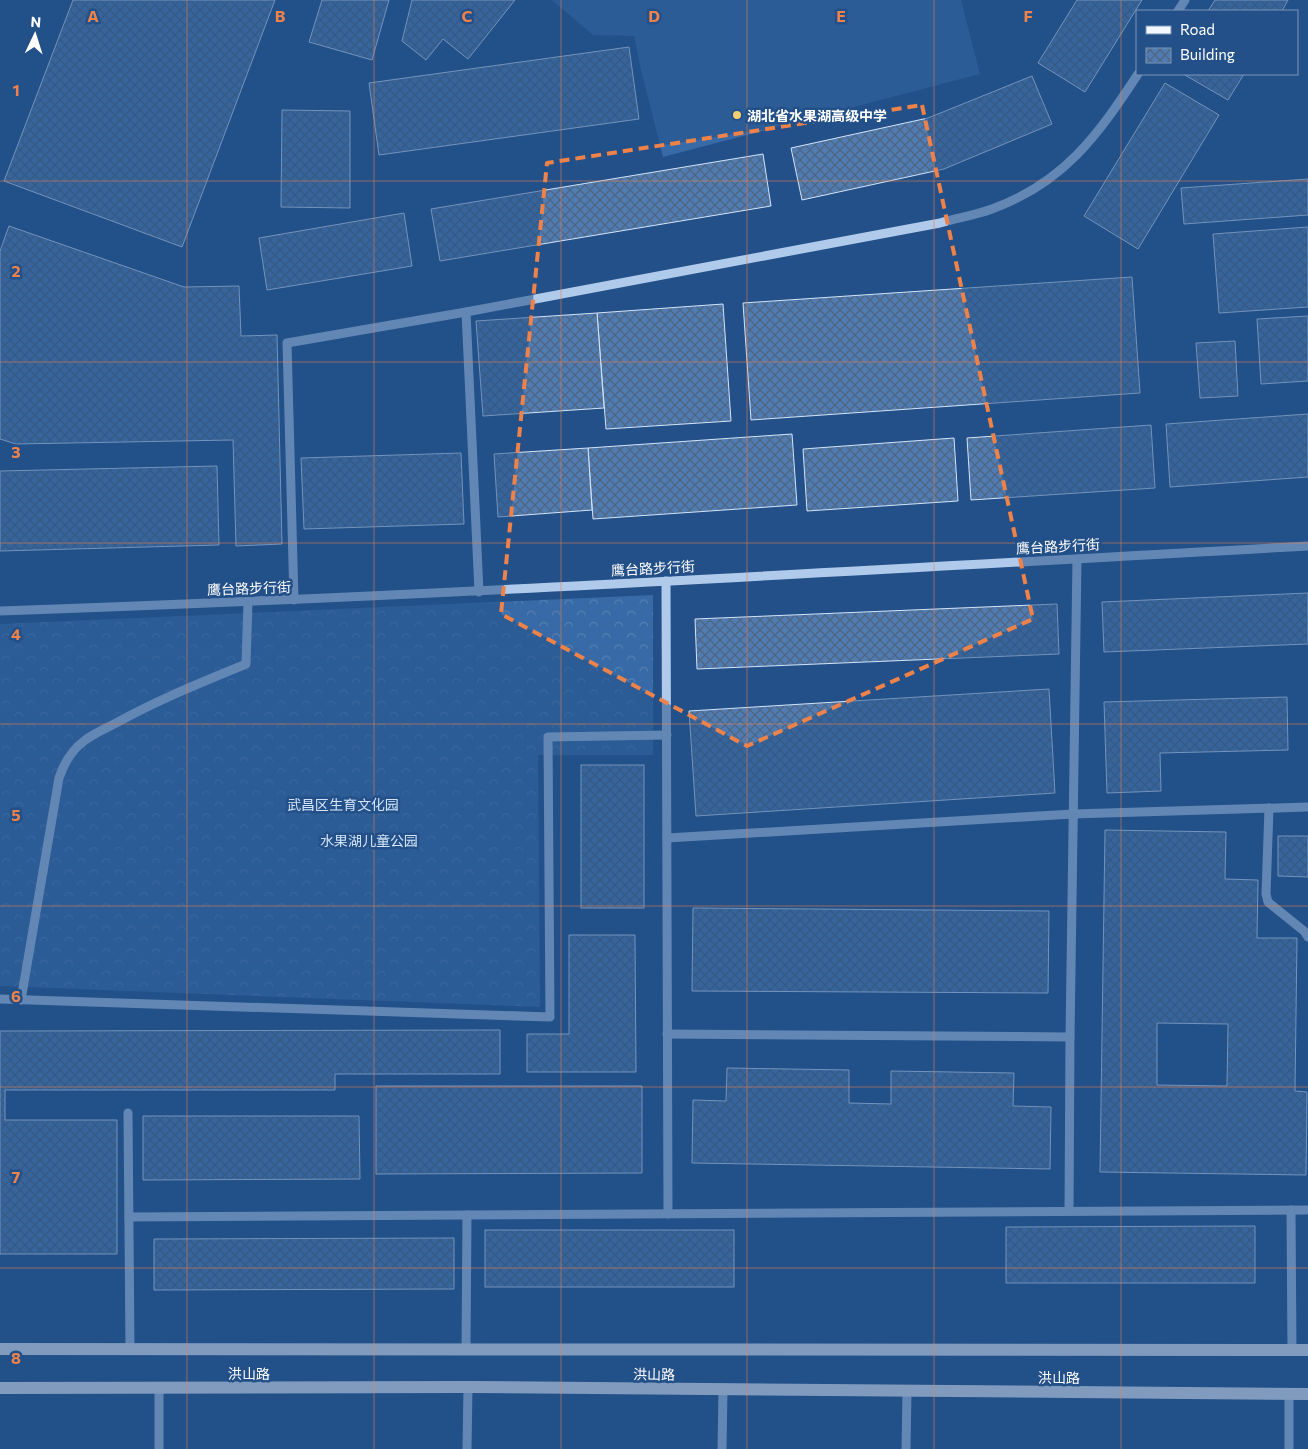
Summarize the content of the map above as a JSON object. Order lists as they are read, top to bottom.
{
  "streets": {
    "main road": ["洪山路"],
    "street": ["鹰台路步行街"]
  },
  "parks": ["武昌区生育文化园", "水果湖儿童公园"],
  "places": ["湖北省水果湖高级中学"],
  "legend": ["Road", "Building"],
  "north": "top",
  "grid": {
    "columns": [
      "A",
      "B",
      "C",
      "D",
      "E",
      "F"
    ],
    "rows": [
      "1",
      "2",
      "3",
      "4",
      "5",
      "6",
      "7",
      "8"
    ]
  }
}
